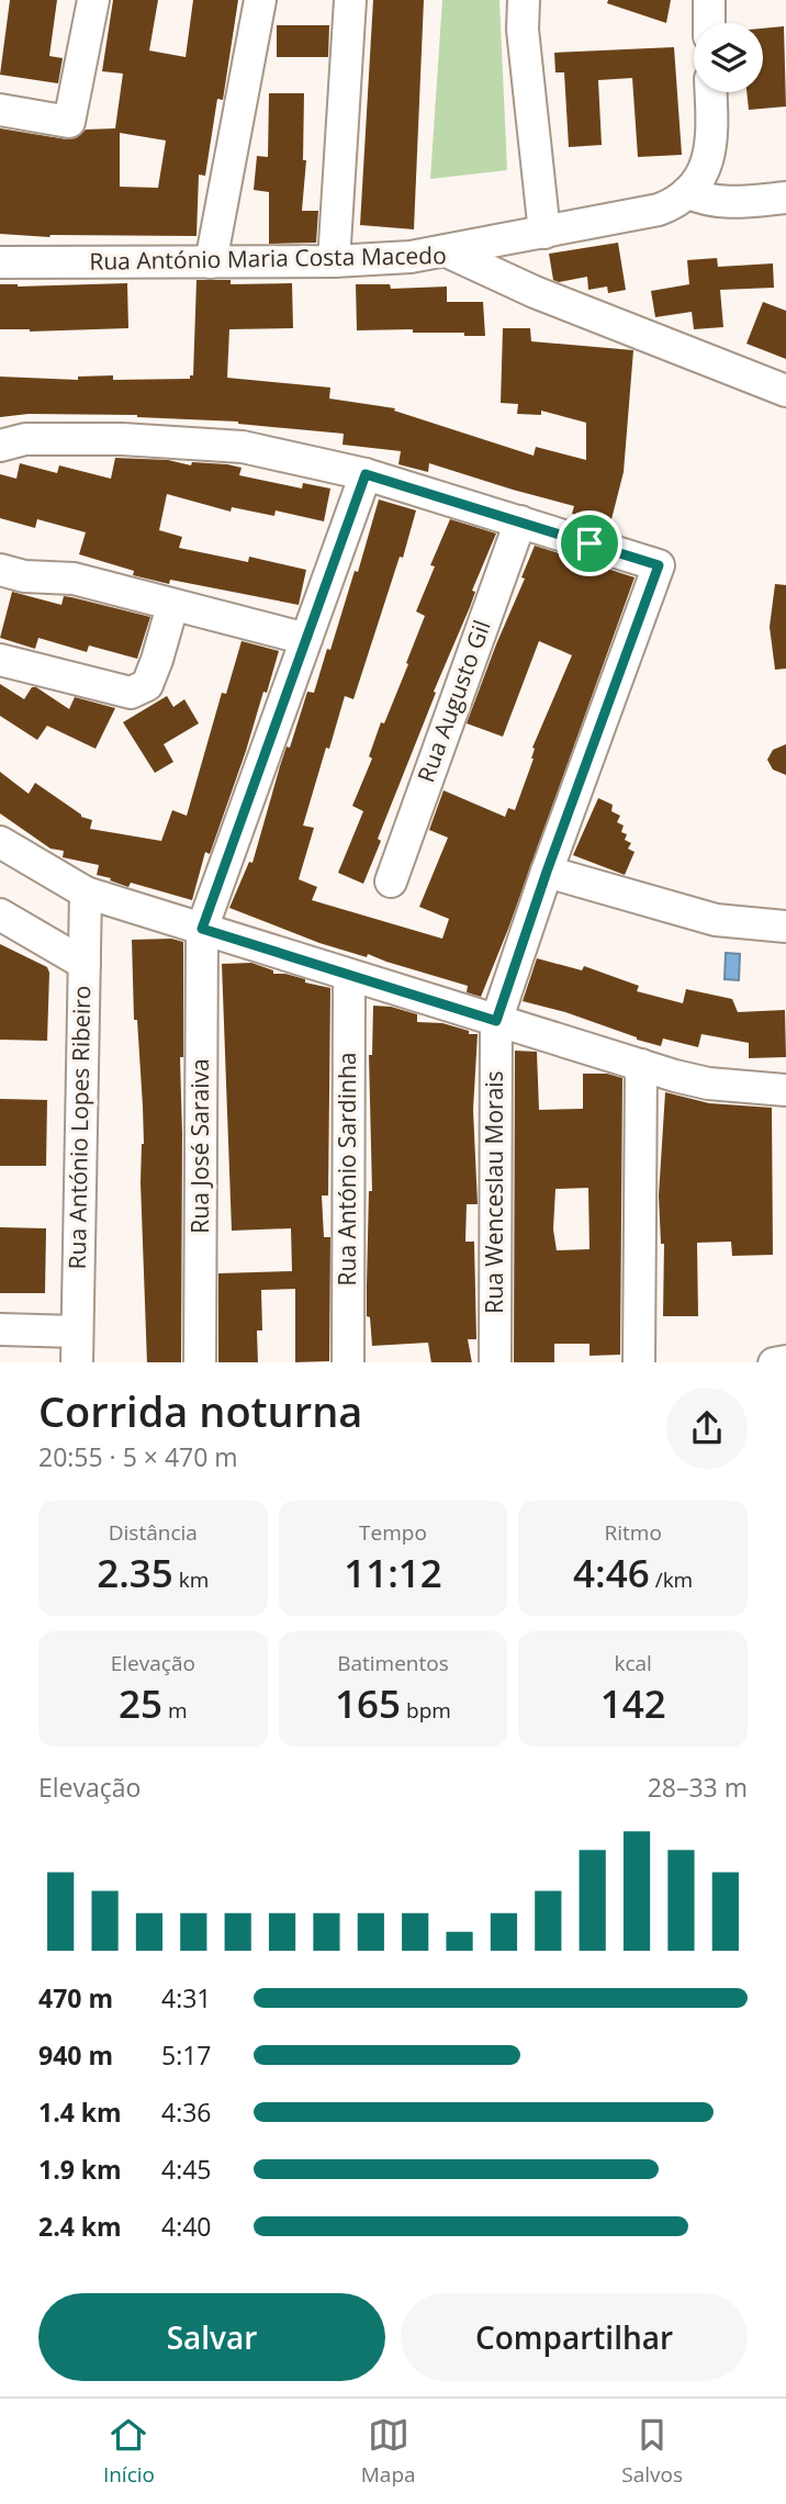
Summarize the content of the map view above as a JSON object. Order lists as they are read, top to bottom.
{
  "streets": {
    "street": [
      "Rua António Maria Costa Macedo",
      "Rua Augusto Gil",
      "Rua António Lopes Ribeiro",
      "Rua José Saraiva",
      "Rua António Sardinha",
      "Rua Wenceslau Morais"
    ]
  },
  "crossings": [
    ["Rua Augusto Gil", "Rua Wenceslau Morais"]
  ],
  "page": {
    "heading": ["Corrida noturna", "20:55 · 5 × 470 m"],
    "stats": [
      ["Distância", "2.35 km"],
      ["Tempo", "11:12"],
      ["Ritmo", "4:46 /km"],
      ["Elevação", "25 m"],
      ["Batimentos", "165 bpm"],
      ["kcal", "142"]
    ],
    "chart": ["Elevação", "28–33 m"],
    "list": [
      {
        "name": "470 m",
        "note": "4:31"
      },
      {
        "name": "940 m",
        "note": "5:17"
      },
      {
        "name": "1.4 km",
        "note": "4:36"
      },
      {
        "name": "1.9 km",
        "note": "4:45"
      },
      {
        "name": "2.4 km",
        "note": "4:40"
      }
    ],
    "buttons": ["Salvar", "Compartilhar"],
    "tabs": ["Início", "Mapa", "Salvos"]
  }
}
